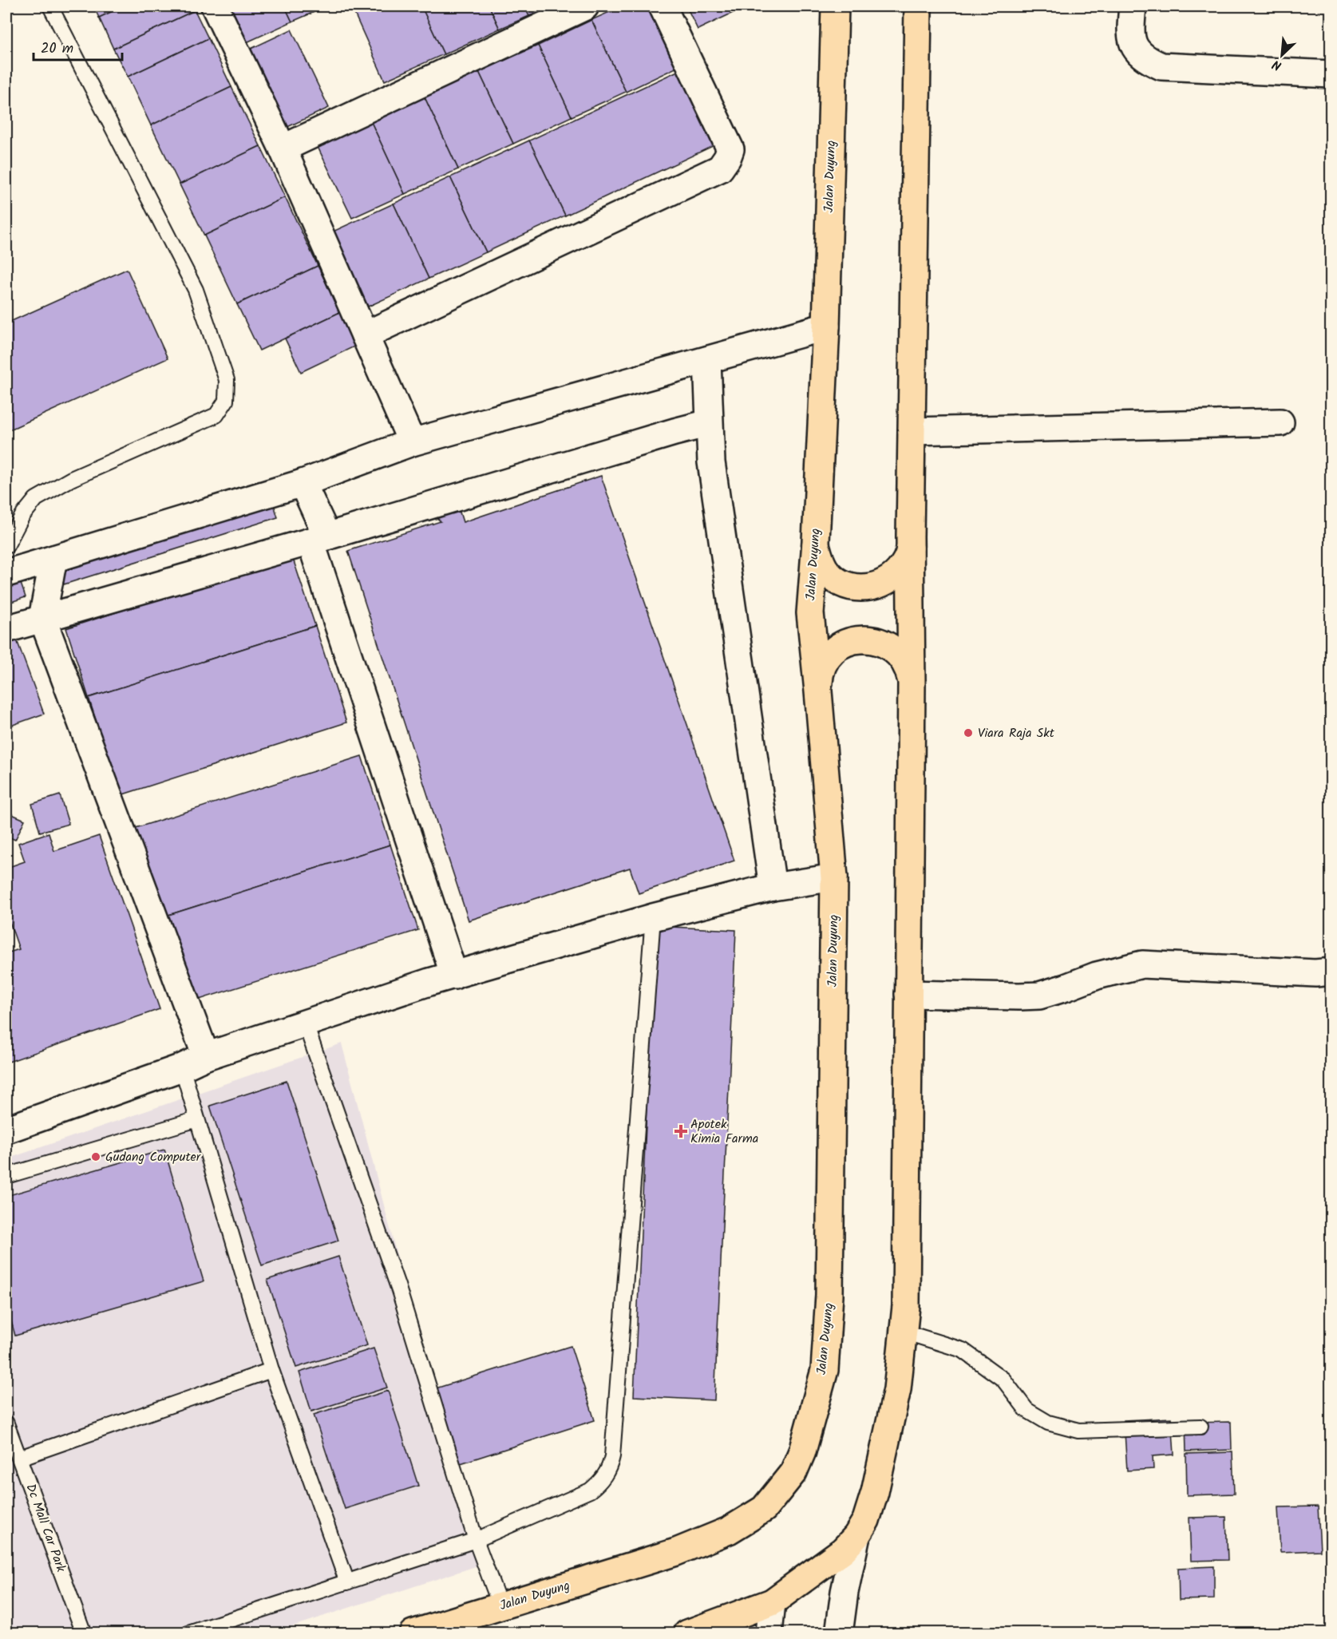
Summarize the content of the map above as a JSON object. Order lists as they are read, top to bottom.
{
  "streets": {
    "highway": ["Jalan Duyung"],
    "lane": ["Dc Mall Car Park"]
  },
  "places": {
    "other": ["Viara Raja Skt", "Gudang Computer"],
    "health": ["Apotek Kimia Farma"]
  },
  "scale_bar": "20 m",
  "north": "bottom left"
}
